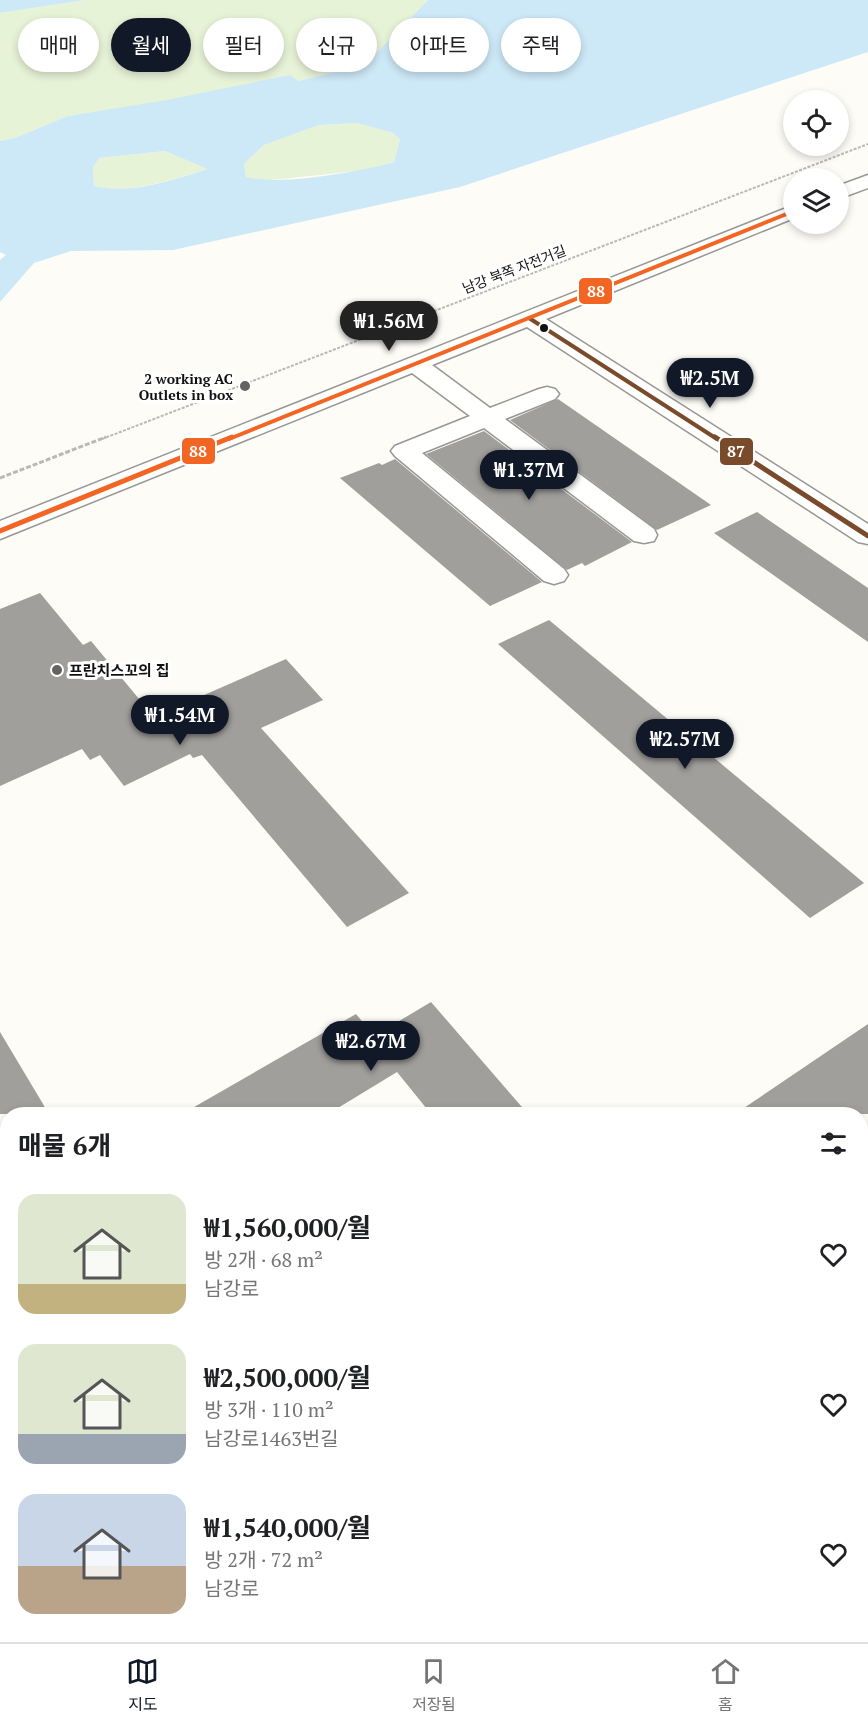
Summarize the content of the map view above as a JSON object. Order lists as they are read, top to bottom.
{
  "streets": {
    "path": ["남강 북쪽 자전거길"]
  },
  "places": ["2 working AC Outlets in box", "프란치스꼬의 집"],
  "lines": ["transit line 88", "transit line 87"],
  "page": {
    "chip": [
      "매매",
      "월세",
      "필터",
      "신규",
      "아파트",
      "주택"
    ],
    "price": [
      "₩1.56M",
      "₩2.5M",
      "₩1.37M",
      "₩1.54M",
      "₩2.57M",
      "₩2.67M"
    ],
    "heading": "매물 6개",
    "list": [
      {
        "name": "₩1,560,000/월",
        "note": "방 2개 · 68 m² · 남강로"
      },
      {
        "name": "₩2,500,000/월",
        "note": "방 3개 · 110 m² · 남강로1463번길"
      },
      {
        "name": "₩1,540,000/월",
        "note": "방 2개 · 72 m² · 남강로"
      }
    ],
    "tabs": ["지도", "저장됨", "홈"]
  }
}
